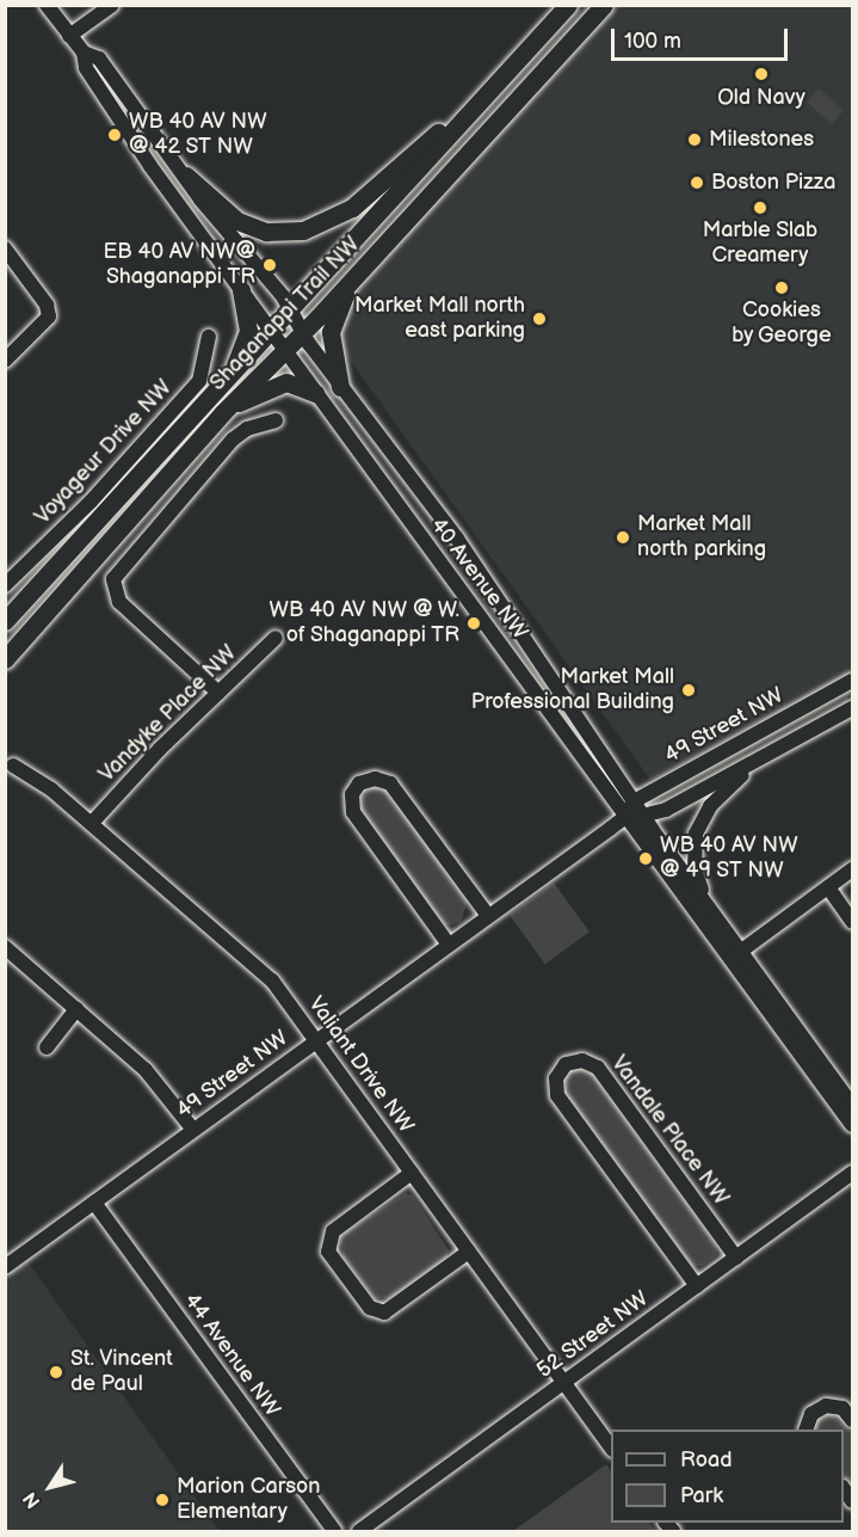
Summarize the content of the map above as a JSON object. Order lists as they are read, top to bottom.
{
  "streets": {
    "main road": ["Shaganappi Trail NW"],
    "street": [
      "Voyageur Drive NW",
      "40 Avenue NW",
      "Vandyke Place NW",
      "49 Street NW",
      "Valiant Drive NW",
      "Vandale Place NW",
      "52 Street NW",
      "44 Avenue NW"
    ]
  },
  "crossings": [
    ["Shaganappi Trail NW", "40 Avenue NW"],
    ["40 Avenue NW", "49 Street NW"],
    ["Vandyke Place NW", "Valiant Drive NW"],
    ["49 Street NW", "Valiant Drive NW"],
    ["49 Street NW", "44 Avenue NW"],
    ["Valiant Drive NW", "52 Street NW"],
    ["Vandale Place NW", "52 Street NW"]
  ],
  "places": [
    "Old Navy",
    "WB 40 AV NW @ 42 ST NW",
    "Milestones",
    "Boston Pizza",
    "Marble Slab Creamery",
    "EB 40 AV NW@ Shaganappi TR",
    "Cookies by George",
    "Market Mall north east parking",
    "Market Mall north parking",
    "WB 40 AV NW @ W. of Shaganappi TR",
    "Market Mall Professional Building",
    "WB 40 AV NW @ 49 ST NW",
    "St. Vincent de Paul",
    "Marion Carson Elementary"
  ],
  "legend": ["Road", "Park"],
  "scale_bar": "100 m",
  "north": "bottom left"
}
